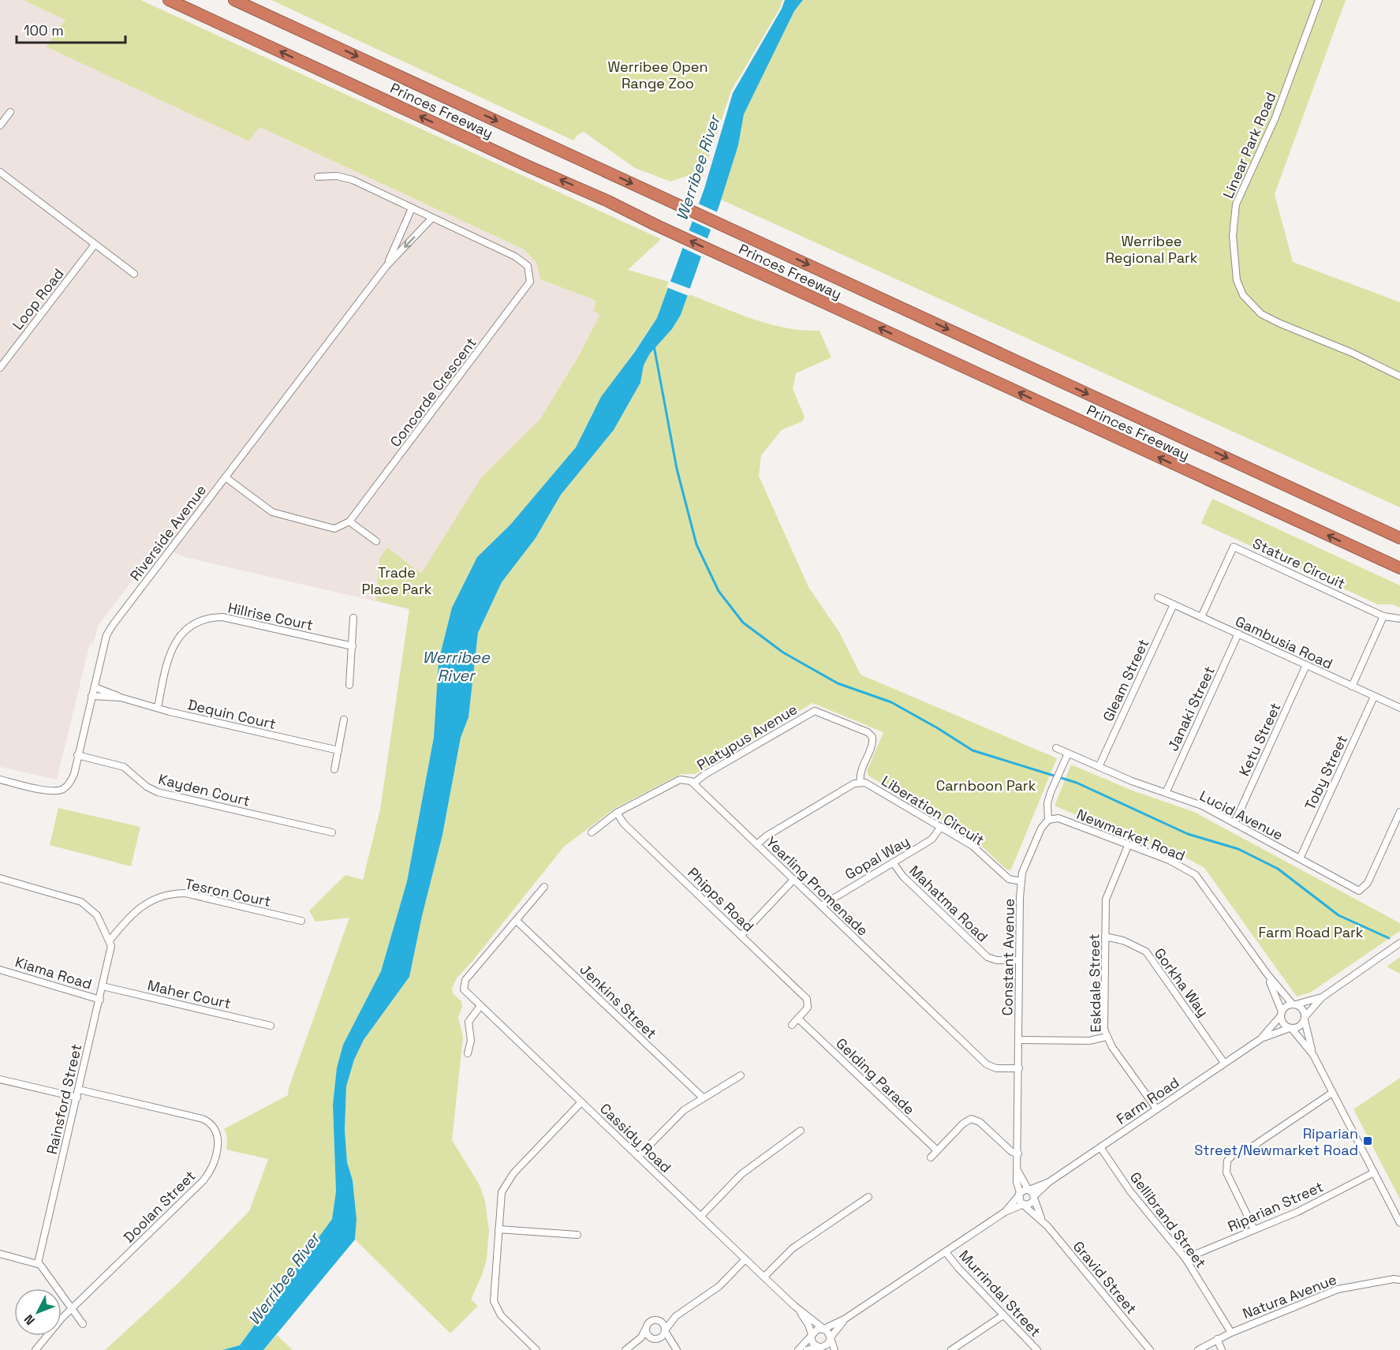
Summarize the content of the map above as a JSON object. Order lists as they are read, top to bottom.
{
  "streets": {
    "highway": ["Princes Freeway"],
    "street": [
      "Linear Park Road",
      "Loop Road",
      "Concorde Crescent",
      "Riverside Avenue",
      "Stature Circuit",
      "Hillrise Court",
      "Gambusia Road",
      "Gleam Street",
      "Janaki Street",
      "Dequin Court",
      "Platypus Avenue",
      "Ketu Street",
      "Toby Street",
      "Kayden Court",
      "Liberation Circuit",
      "Lucid Avenue",
      "Newmarket Road",
      "Gopal Way",
      "Yearling Promenade",
      "Tesron Court",
      "Phipps Road",
      "Mahatma Road",
      "Constant Avenue",
      "Kiama Road",
      "Gorkha Way",
      "Eskdale Street",
      "Maher Court",
      "Jenkins Street",
      "Gelding Parade",
      "Rainsford Street",
      "Farm Road",
      "Cassidy Road",
      "Doolan Street",
      "Riparian Street",
      "Gellibrand Street",
      "Gravid Street",
      "Murrindal Street",
      "Natura Avenue"
    ]
  },
  "crossings": [
    ["Concorde Crescent", "Riverside Avenue"],
    ["Riverside Avenue", "Dequin Court"],
    ["Riverside Avenue", "Kayden Court"],
    ["Stature Circuit", "Gambusia Road"],
    ["Hillrise Court", "Dequin Court"],
    ["Gambusia Road", "Gleam Street"],
    ["Gambusia Road", "Janaki Street"],
    ["Gambusia Road", "Ketu Street"],
    ["Gambusia Road", "Toby Street"],
    ["Gleam Street", "Lucid Avenue"],
    ["Janaki Street", "Lucid Avenue"],
    ["Platypus Avenue", "Liberation Circuit"],
    ["Platypus Avenue", "Yearling Promenade"],
    ["Ketu Street", "Lucid Avenue"],
    ["Toby Street", "Lucid Avenue"],
    ["Liberation Circuit", "Gopal Way"],
    ["Liberation Circuit", "Yearling Promenade"],
    ["Liberation Circuit", "Constant Avenue"],
    ["Newmarket Road", "Constant Avenue"],
    ["Newmarket Road", "Eskdale Street"],
    ["Newmarket Road", "Farm Road"],
    ["Gopal Way", "Yearling Promenade"],
    ["Gopal Way", "Mahatma Road"],
    ["Yearling Promenade", "Constant Avenue"],
    ["Tesron Court", "Rainsford Street"],
    ["Phipps Road", "Gelding Parade"],
    ["Mahatma Road", "Constant Avenue"],
    ["Constant Avenue", "Farm Road"],
    ["Constant Avenue", "Gravid Street"],
    ["Kiama Road", "Rainsford Street"],
    ["Gorkha Way", "Eskdale Street"],
    ["Gorkha Way", "Farm Road"],
    ["Eskdale Street", "Farm Road"],
    ["Maher Court", "Rainsford Street"],
    ["Jenkins Street", "Cassidy Road"],
    ["Rainsford Street", "Doolan Street"],
    ["Farm Road", "Gellibrand Street"],
    ["Farm Road", "Gravid Street"],
    ["Riparian Street", "Gellibrand Street"],
    ["Gellibrand Street", "Natura Avenue"]
  ],
  "water": ["Werribee River"],
  "parks": [
    "Werribee Open Range Zoo",
    "Werribee Regional Park",
    "Trade Place Park",
    "Carnboon Park",
    "Farm Road Park"
  ],
  "places": {
    "transit": ["Riparian Street/Newmarket Road"]
  },
  "scale_bar": "100 m",
  "north": "bottom left"
}
